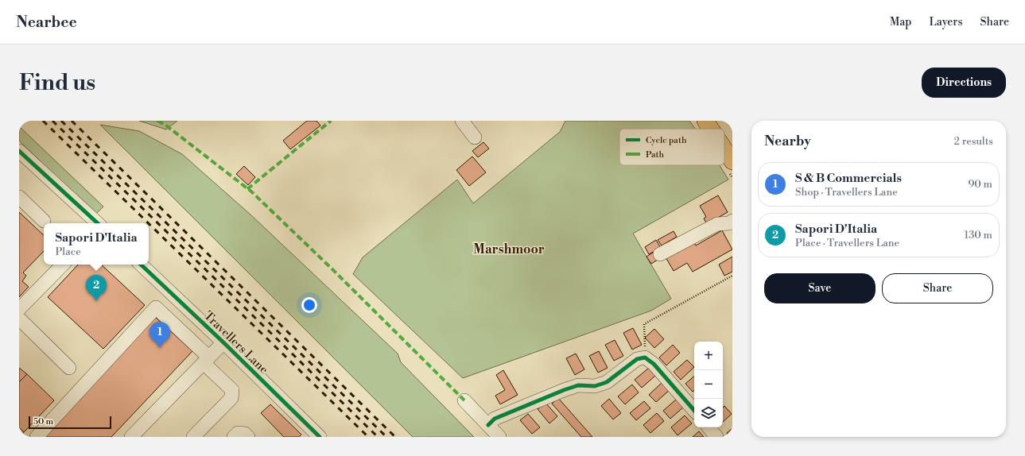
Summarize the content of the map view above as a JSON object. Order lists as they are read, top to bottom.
{
  "streets": {
    "street": ["Travellers Lane"]
  },
  "districts": ["Marshmoor"],
  "legend": ["Cycle path", "Path"],
  "scale_bar": "50 m",
  "page": {
    "header": "Nearbee",
    "nav": ["Map", "Layers", "Share"],
    "buttons": [
      "Directions",
      ["Save", "Share"]
    ],
    "title": "Find us",
    "heading": ["Nearby", "2 results"],
    "list": [
      {
        "mark": "1",
        "name": "S & B Commercials",
        "note": "Shop · Travellers Lane",
        "value": "90 m"
      },
      {
        "mark": "2",
        "name": "Sapori D'Italia",
        "note": "Place · Travellers Lane",
        "value": "130 m"
      }
    ],
    "popup": ["Sapori D'Italia", "Place"],
    "pins": ["2", "1"],
    "map_buttons": ["+", "−"],
    "scale": "50 m"
  }
}
